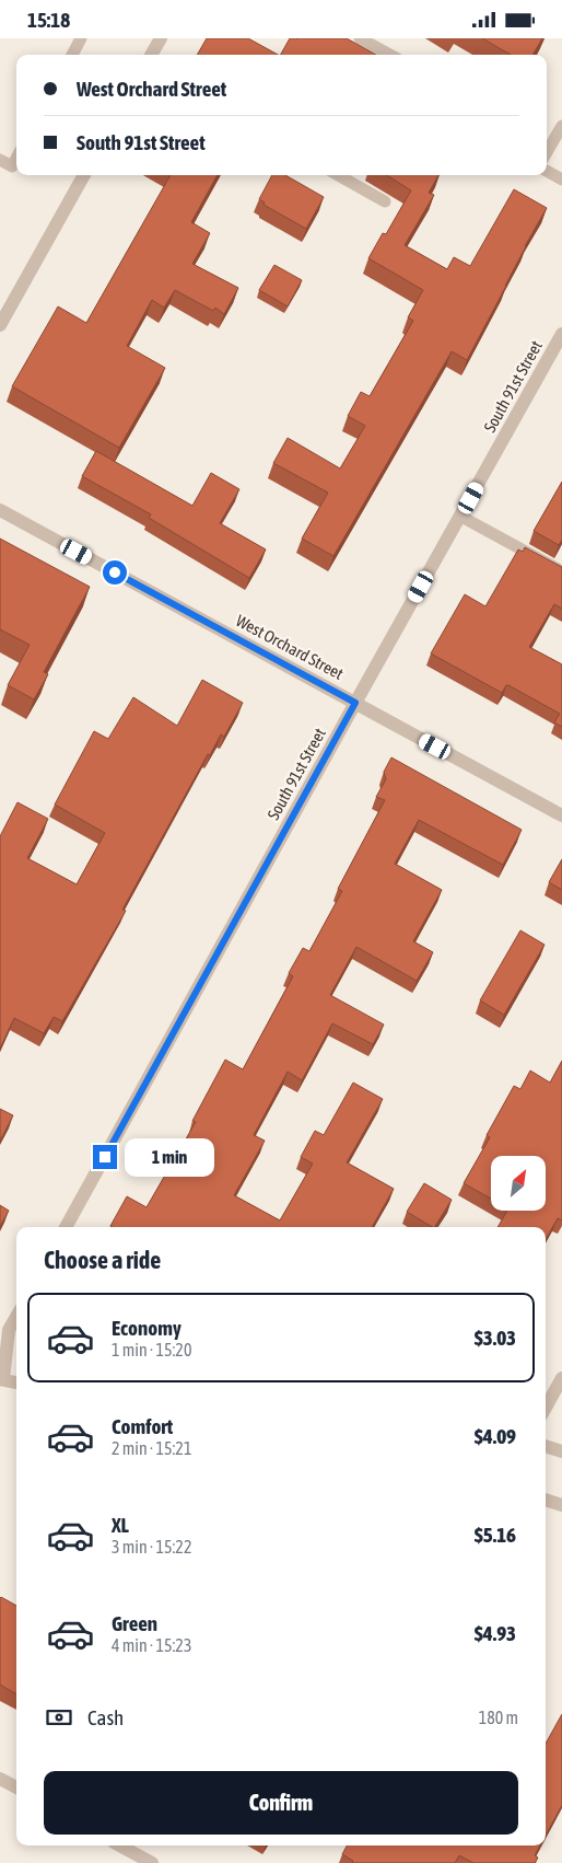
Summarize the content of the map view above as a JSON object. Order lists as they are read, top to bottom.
{
  "streets": {
    "street": ["South 91st Street", "West Orchard Street"]
  },
  "crossings": [
    ["South 91st Street", "West Orchard Street"]
  ],
  "north": "top right",
  "page": {
    "status": "15:18",
    "banner": ["West Orchard Street", "South 91st Street"],
    "bubble": "1 min",
    "heading": "Choose a ride",
    "list": [
      {
        "name": "Economy",
        "note": "1 min · 15:20",
        "value": "$3.03"
      },
      {
        "name": "Comfort",
        "note": "2 min · 15:21",
        "value": "$4.09"
      },
      {
        "name": "XL",
        "note": "3 min · 15:22",
        "value": "$5.16"
      },
      {
        "name": "Green",
        "note": "4 min · 15:23",
        "value": "$4.93"
      }
    ],
    "pay": ["Cash", "180 m"],
    "buttons": "Confirm"
  }
}
